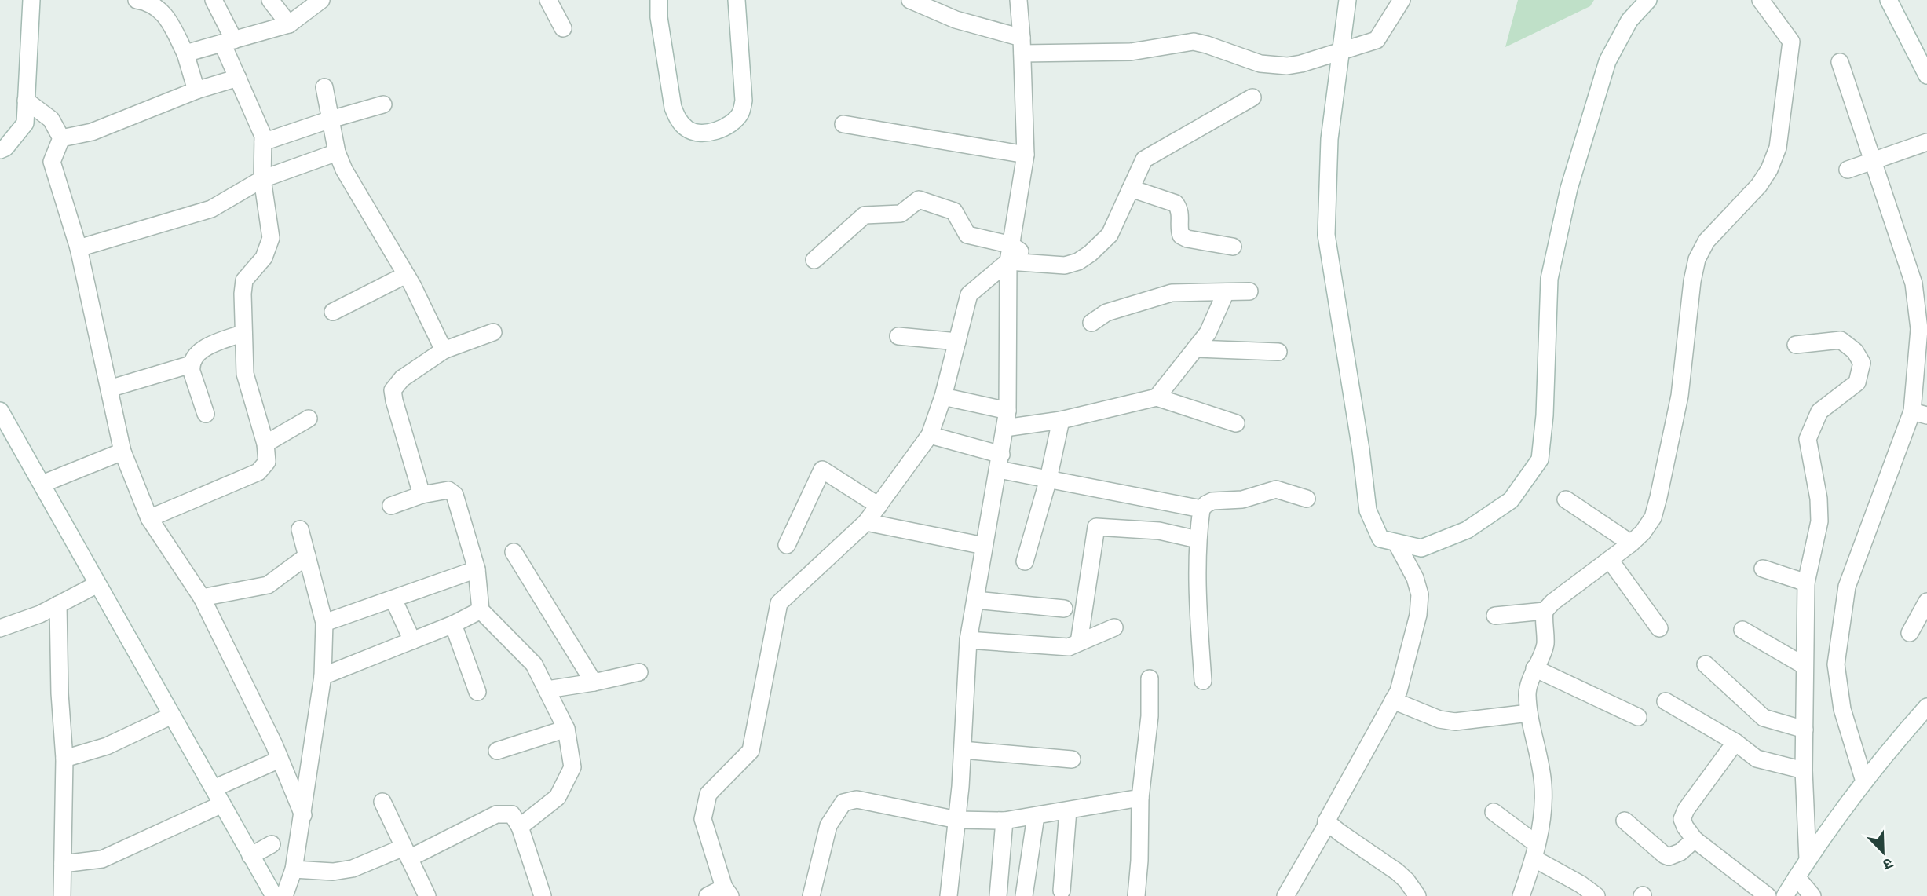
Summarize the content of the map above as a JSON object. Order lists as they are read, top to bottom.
{
  "north": "bottom right"
}
